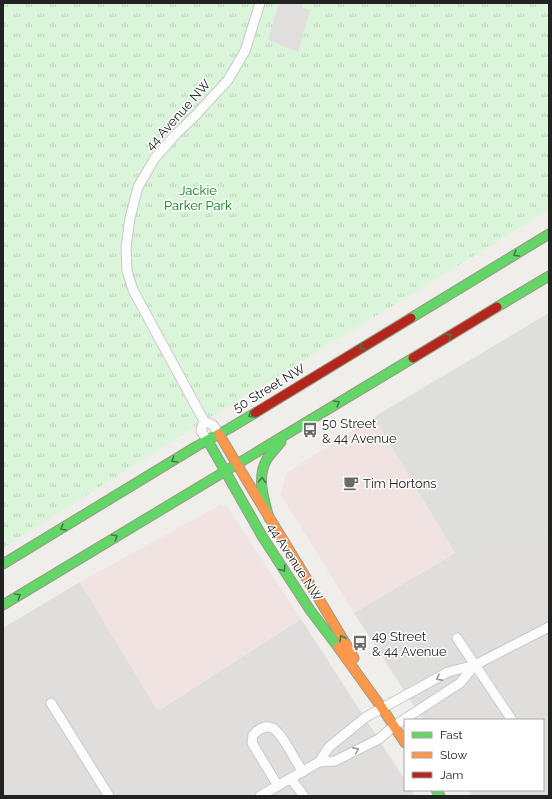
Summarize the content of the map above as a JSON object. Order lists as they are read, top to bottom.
{
  "streets": {
    "main road": ["44 Avenue NW", "50 Street NW"]
  },
  "crossings": [
    ["44 Avenue NW", "50 Street NW"]
  ],
  "parks": ["Jackie Parker Park"],
  "places": {
    "bus stop": ["50 Street & 44 Avenue", "49 Street & 44 Avenue"],
    "cafe": ["Tim Hortons"]
  },
  "legend": ["Fast", "Slow", "Jam"]
}
